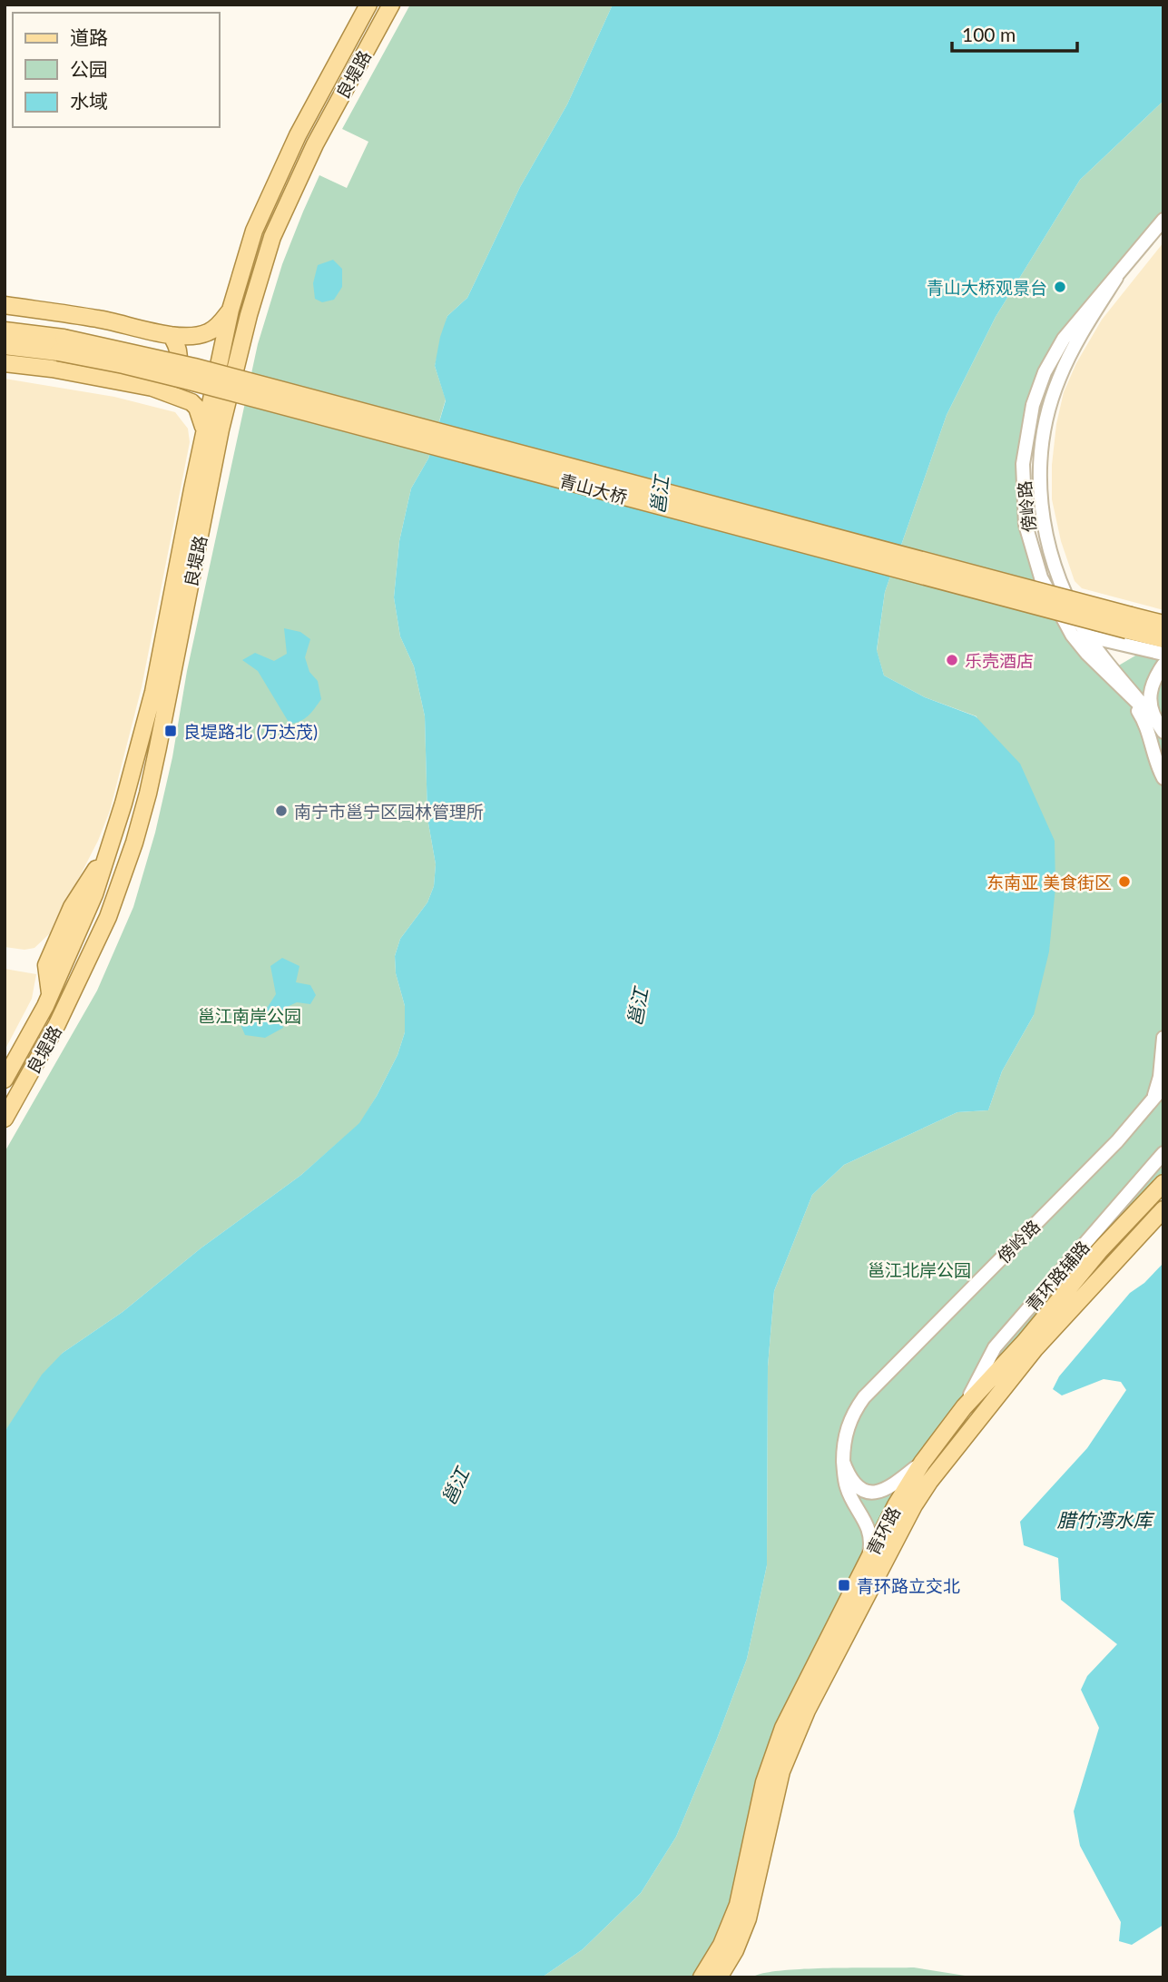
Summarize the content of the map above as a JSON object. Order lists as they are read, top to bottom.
{
  "streets": {
    "main road": ["良堤路", "青山大桥", "青环路"],
    "street": ["傍岭路", "青环路辅路"]
  },
  "crossings": [
    ["傍岭路", "青环路"],
    ["青环路辅路", "青环路"]
  ],
  "water": ["邕江", "腊竹湾水库"],
  "parks": ["邕江南岸公园", "邕江北岸公园"],
  "places": {
    "other": [
      "青山大桥观景台",
      "乐壳酒店",
      "南宁市邕宁区园林管理所",
      "东南亚 美食街区"
    ],
    "transit": ["良堤路北 (万达茂)", "青环路立交北"]
  },
  "legend": ["道路", "公园", "水域"],
  "scale_bar": "100 m"
}
